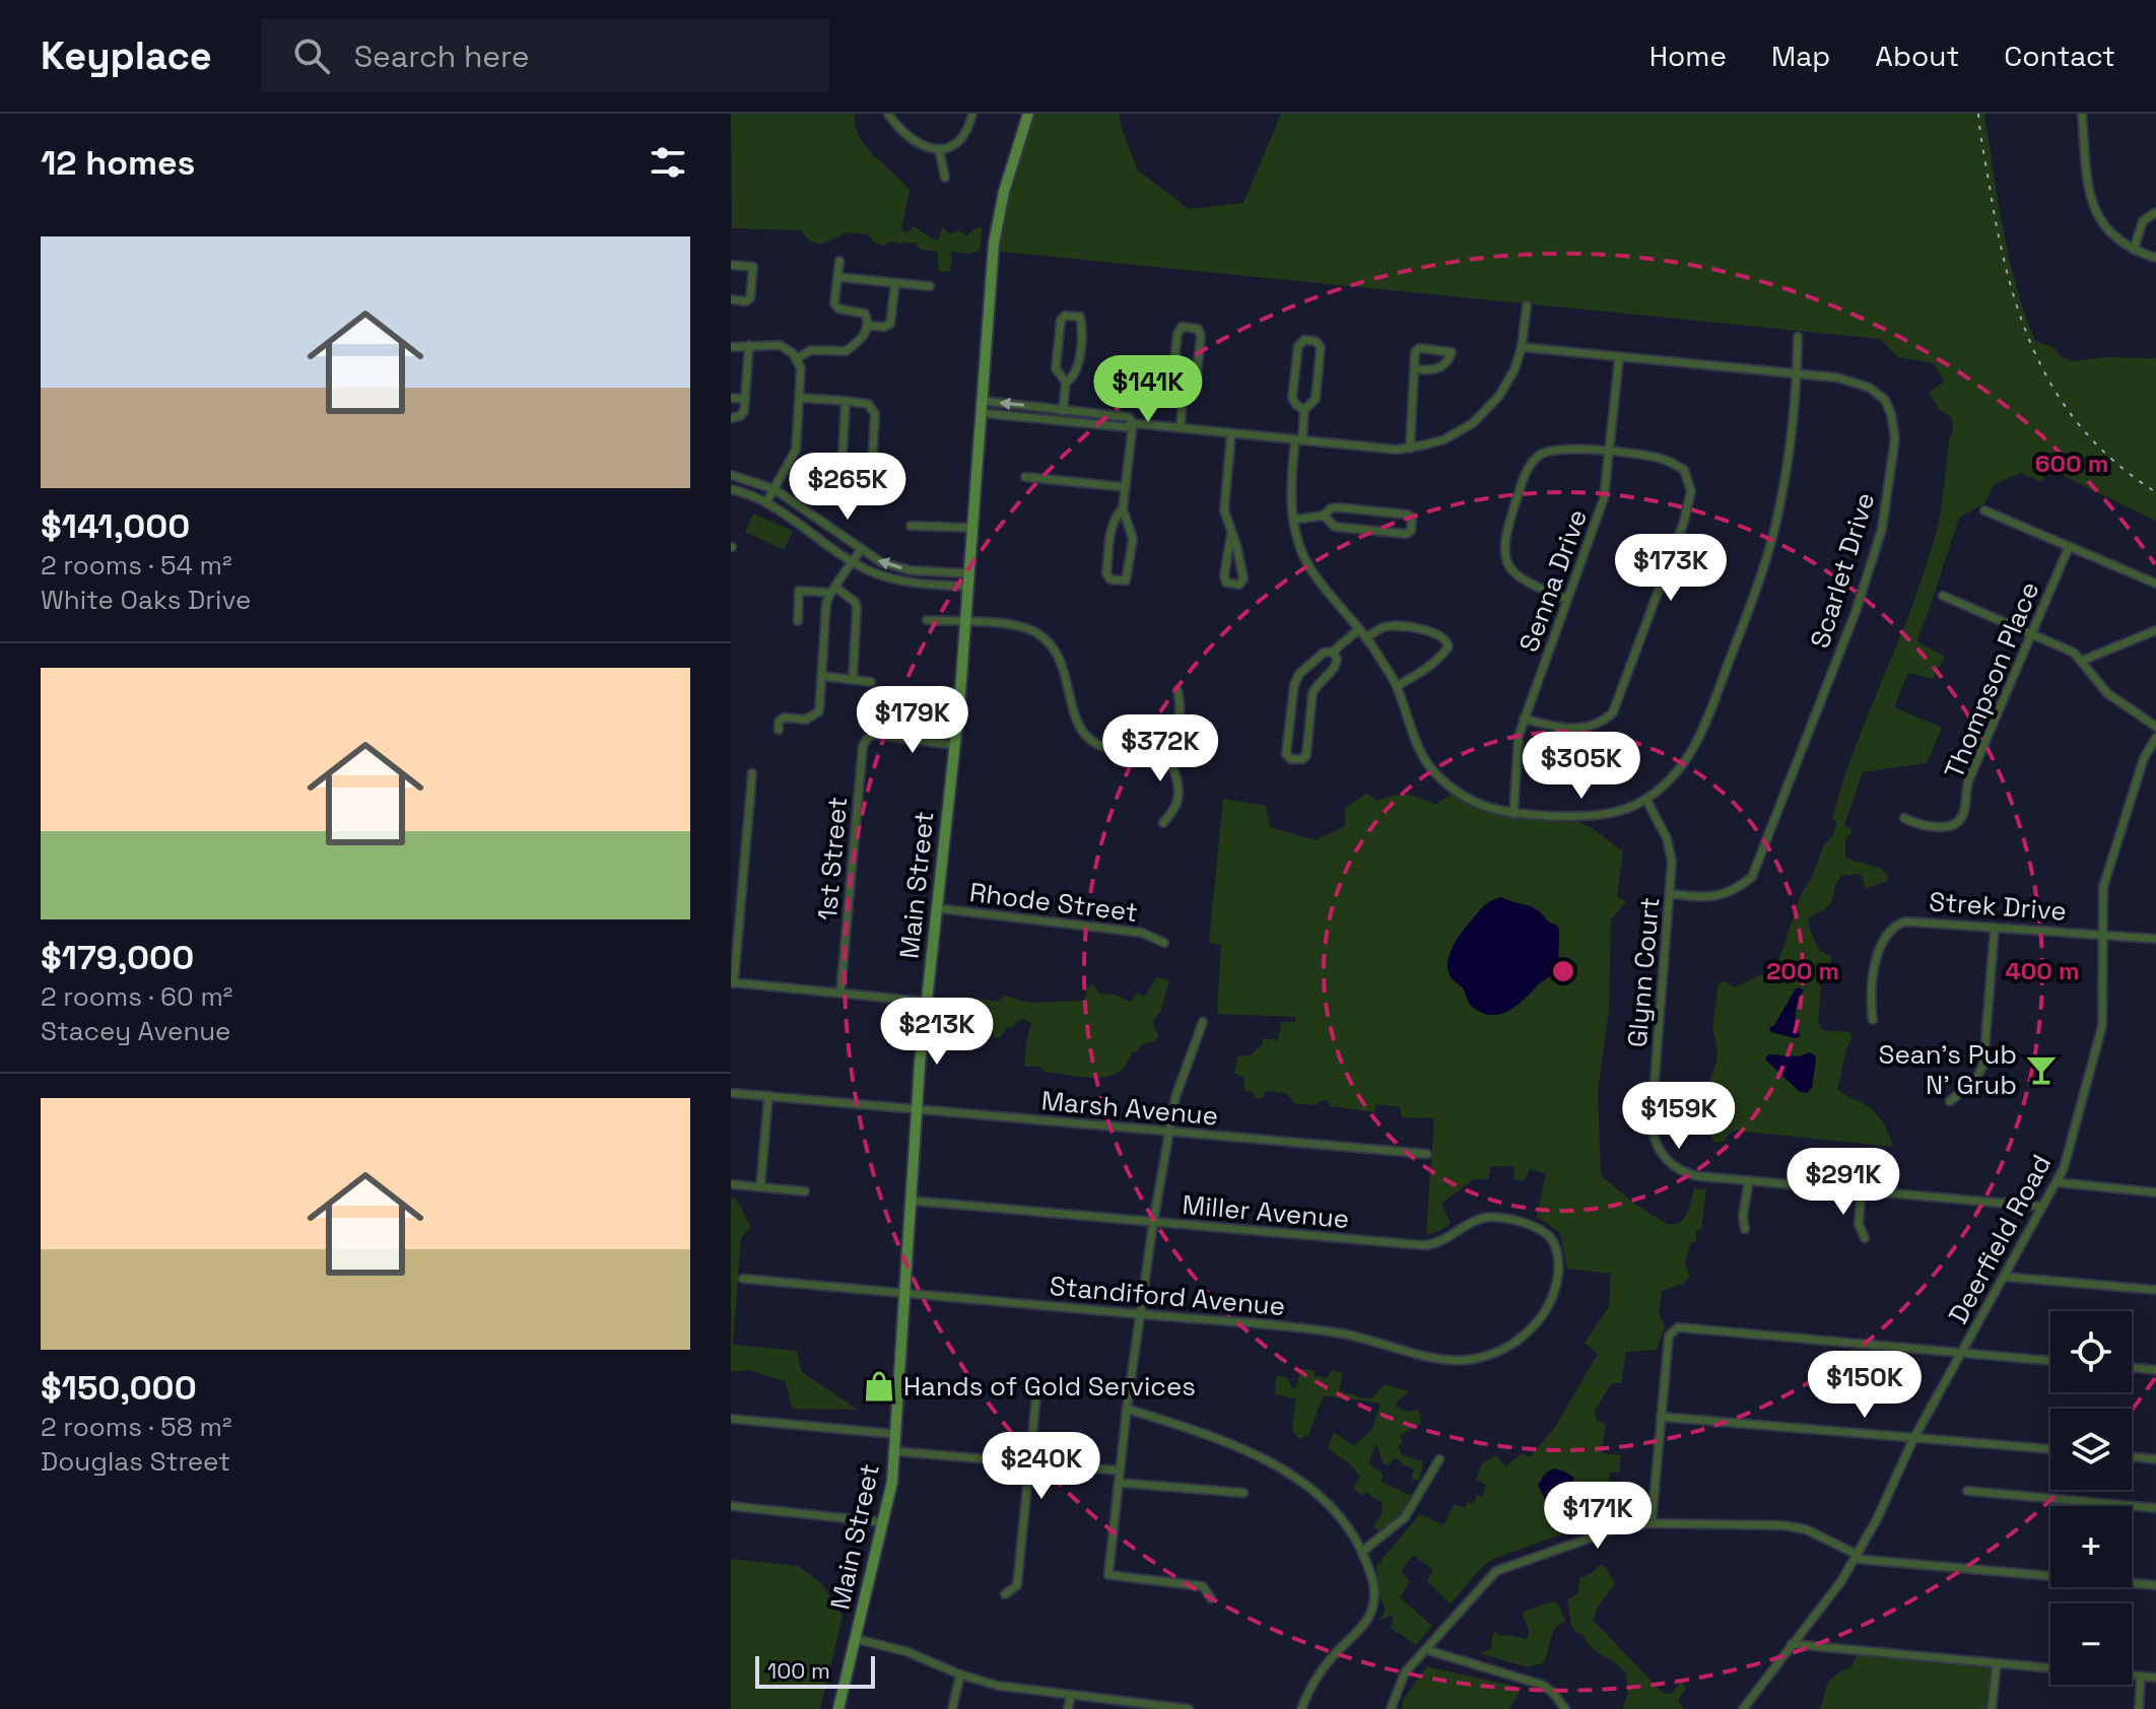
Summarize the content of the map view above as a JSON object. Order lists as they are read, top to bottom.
{
  "streets": {
    "main road": ["Main Street"],
    "street": [
      "Scarlet Drive",
      "Senna Drive",
      "Thompson Place",
      "1st Street",
      "Rhode Street",
      "Strek Drive",
      "Glynn Court",
      "Marsh Avenue",
      "Miller Avenue",
      "Deerfield Road",
      "Standiford Avenue"
    ]
  },
  "crossings": [
    ["Scarlet Drive", "Senna Drive"],
    ["Scarlet Drive", "Glynn Court"],
    ["1st Street", "Main Street"],
    ["Main Street", "Rhode Street"],
    ["Main Street", "Marsh Avenue"],
    ["Main Street", "Miller Avenue"],
    ["Main Street", "Standiford Avenue"],
    ["Strek Drive", "Deerfield Road"],
    ["Glynn Court", "Deerfield Road"],
    ["Miller Avenue", "Standiford Avenue"]
  ],
  "places": {
    "bar": ["Sean's Pub N' Grub"],
    "shop": ["Hands of Gold Services"]
  },
  "scale_bar": "100 m",
  "page": {
    "header": "Keyplace",
    "search": "Search here",
    "nav": [
      "Home",
      "Map",
      "About",
      "Contact"
    ],
    "heading": "12 homes",
    "list": [
      {
        "name": "$141,000",
        "note": "2 rooms · 54 m² · White Oaks Drive"
      },
      {
        "name": "$179,000",
        "note": "2 rooms · 60 m² · Stacey Avenue"
      },
      {
        "name": "$150,000",
        "note": "2 rooms · 58 m² · Douglas Street"
      }
    ],
    "price": [
      "$141K",
      "$265K",
      "$173K",
      "$179K",
      "$372K",
      "$305K",
      "$213K",
      "$159K",
      "$291K",
      "$150K",
      "$240K",
      "$171K"
    ],
    "map_buttons": ["+", "−"],
    "scale": "100 m"
  },
  "rings": ["600 m", "200 m", "400 m"]
}
